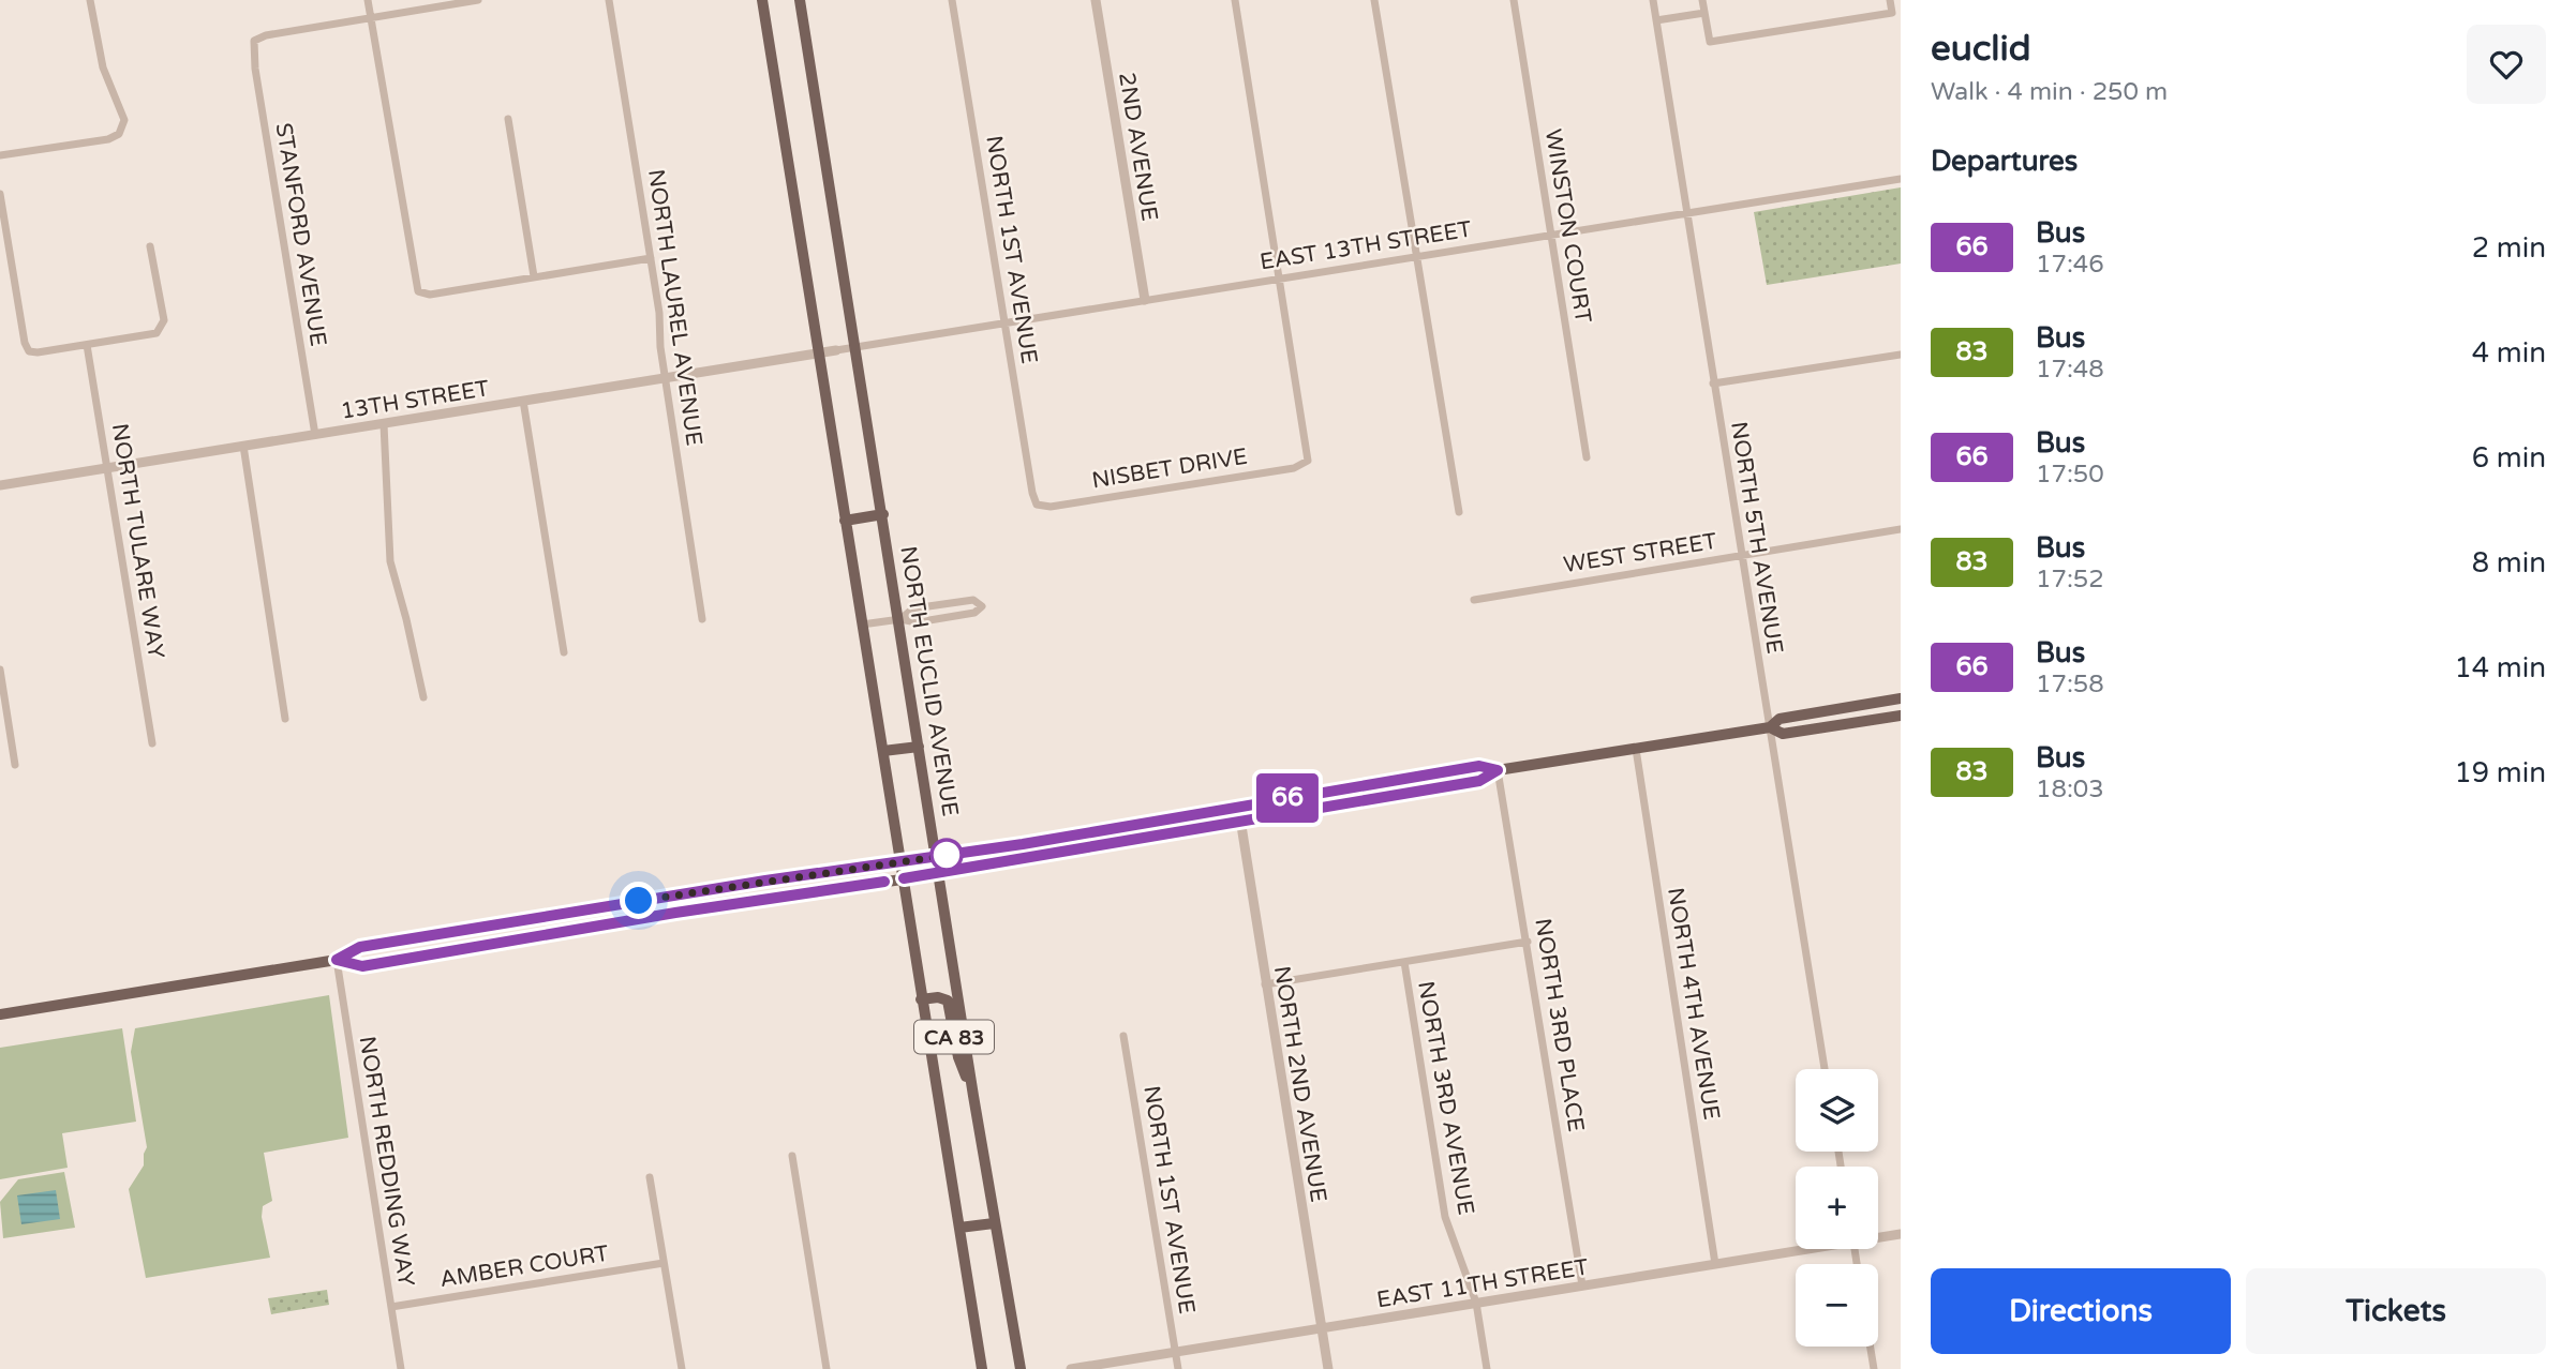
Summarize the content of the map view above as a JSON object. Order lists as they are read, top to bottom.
{
  "streets": {
    "main road": ["NORTH EUCLID AVENUE", "CA 83"],
    "street": [
      "2ND AVENUE",
      "WINSTON COURT",
      "STANFORD AVENUE",
      "EAST 13TH STREET",
      "NORTH 1ST AVENUE",
      "NORTH LAUREL AVENUE",
      "13TH STREET",
      "NISBET DRIVE",
      "NORTH 5TH AVENUE",
      "NORTH TULARE WAY",
      "WEST STREET",
      "NORTH 4TH AVENUE",
      "NORTH 3RD PLACE",
      "NORTH 2ND AVENUE",
      "NORTH 3RD AVENUE",
      "NORTH REDDING WAY",
      "AMBER COURT",
      "EAST 11TH STREET"
    ]
  },
  "crossings": [
    ["2ND AVENUE", "EAST 13TH STREET"],
    ["WINSTON COURT", "EAST 13TH STREET"],
    ["STANFORD AVENUE", "13TH STREET"],
    ["EAST 13TH STREET", "NORTH 1ST AVENUE"],
    ["EAST 13TH STREET", "13TH STREET"],
    ["EAST 13TH STREET", "NISBET DRIVE"],
    ["EAST 13TH STREET", "NORTH 5TH AVENUE"],
    ["EAST 13TH STREET", "NORTH EUCLID AVENUE"],
    ["NORTH 1ST AVENUE", "NISBET DRIVE"],
    ["NORTH 1ST AVENUE", "EAST 11TH STREET"],
    ["NORTH LAUREL AVENUE", "13TH STREET"],
    ["13TH STREET", "NORTH TULARE WAY"],
    ["NORTH 5TH AVENUE", "WEST STREET"],
    ["NORTH EUCLID AVENUE", "CA 83"],
    ["NORTH 4TH AVENUE", "EAST 11TH STREET"],
    ["NORTH 3RD PLACE", "EAST 11TH STREET"],
    ["NORTH 2ND AVENUE", "EAST 11TH STREET"],
    ["NORTH 3RD AVENUE", "EAST 11TH STREET"],
    ["NORTH REDDING WAY", "AMBER COURT"]
  ],
  "lines": ["bus line 66"],
  "page": {
    "on_map": "66",
    "heading": [
      ["euclid", "Walk · 4 min · 250 m"],
      "Departures"
    ],
    "list": [
      {
        "mark": "66",
        "name": "Bus",
        "note": "17:46",
        "value": "2 min"
      },
      {
        "mark": "83",
        "name": "Bus",
        "note": "17:48",
        "value": "4 min"
      },
      {
        "mark": "66",
        "name": "Bus",
        "note": "17:50",
        "value": "6 min"
      },
      {
        "mark": "83",
        "name": "Bus",
        "note": "17:52",
        "value": "8 min"
      },
      {
        "mark": "66",
        "name": "Bus",
        "note": "17:58",
        "value": "14 min"
      },
      {
        "mark": "83",
        "name": "Bus",
        "note": "18:03",
        "value": "19 min"
      }
    ],
    "map_buttons": ["+", "−"],
    "buttons": ["Directions", "Tickets"]
  }
}
